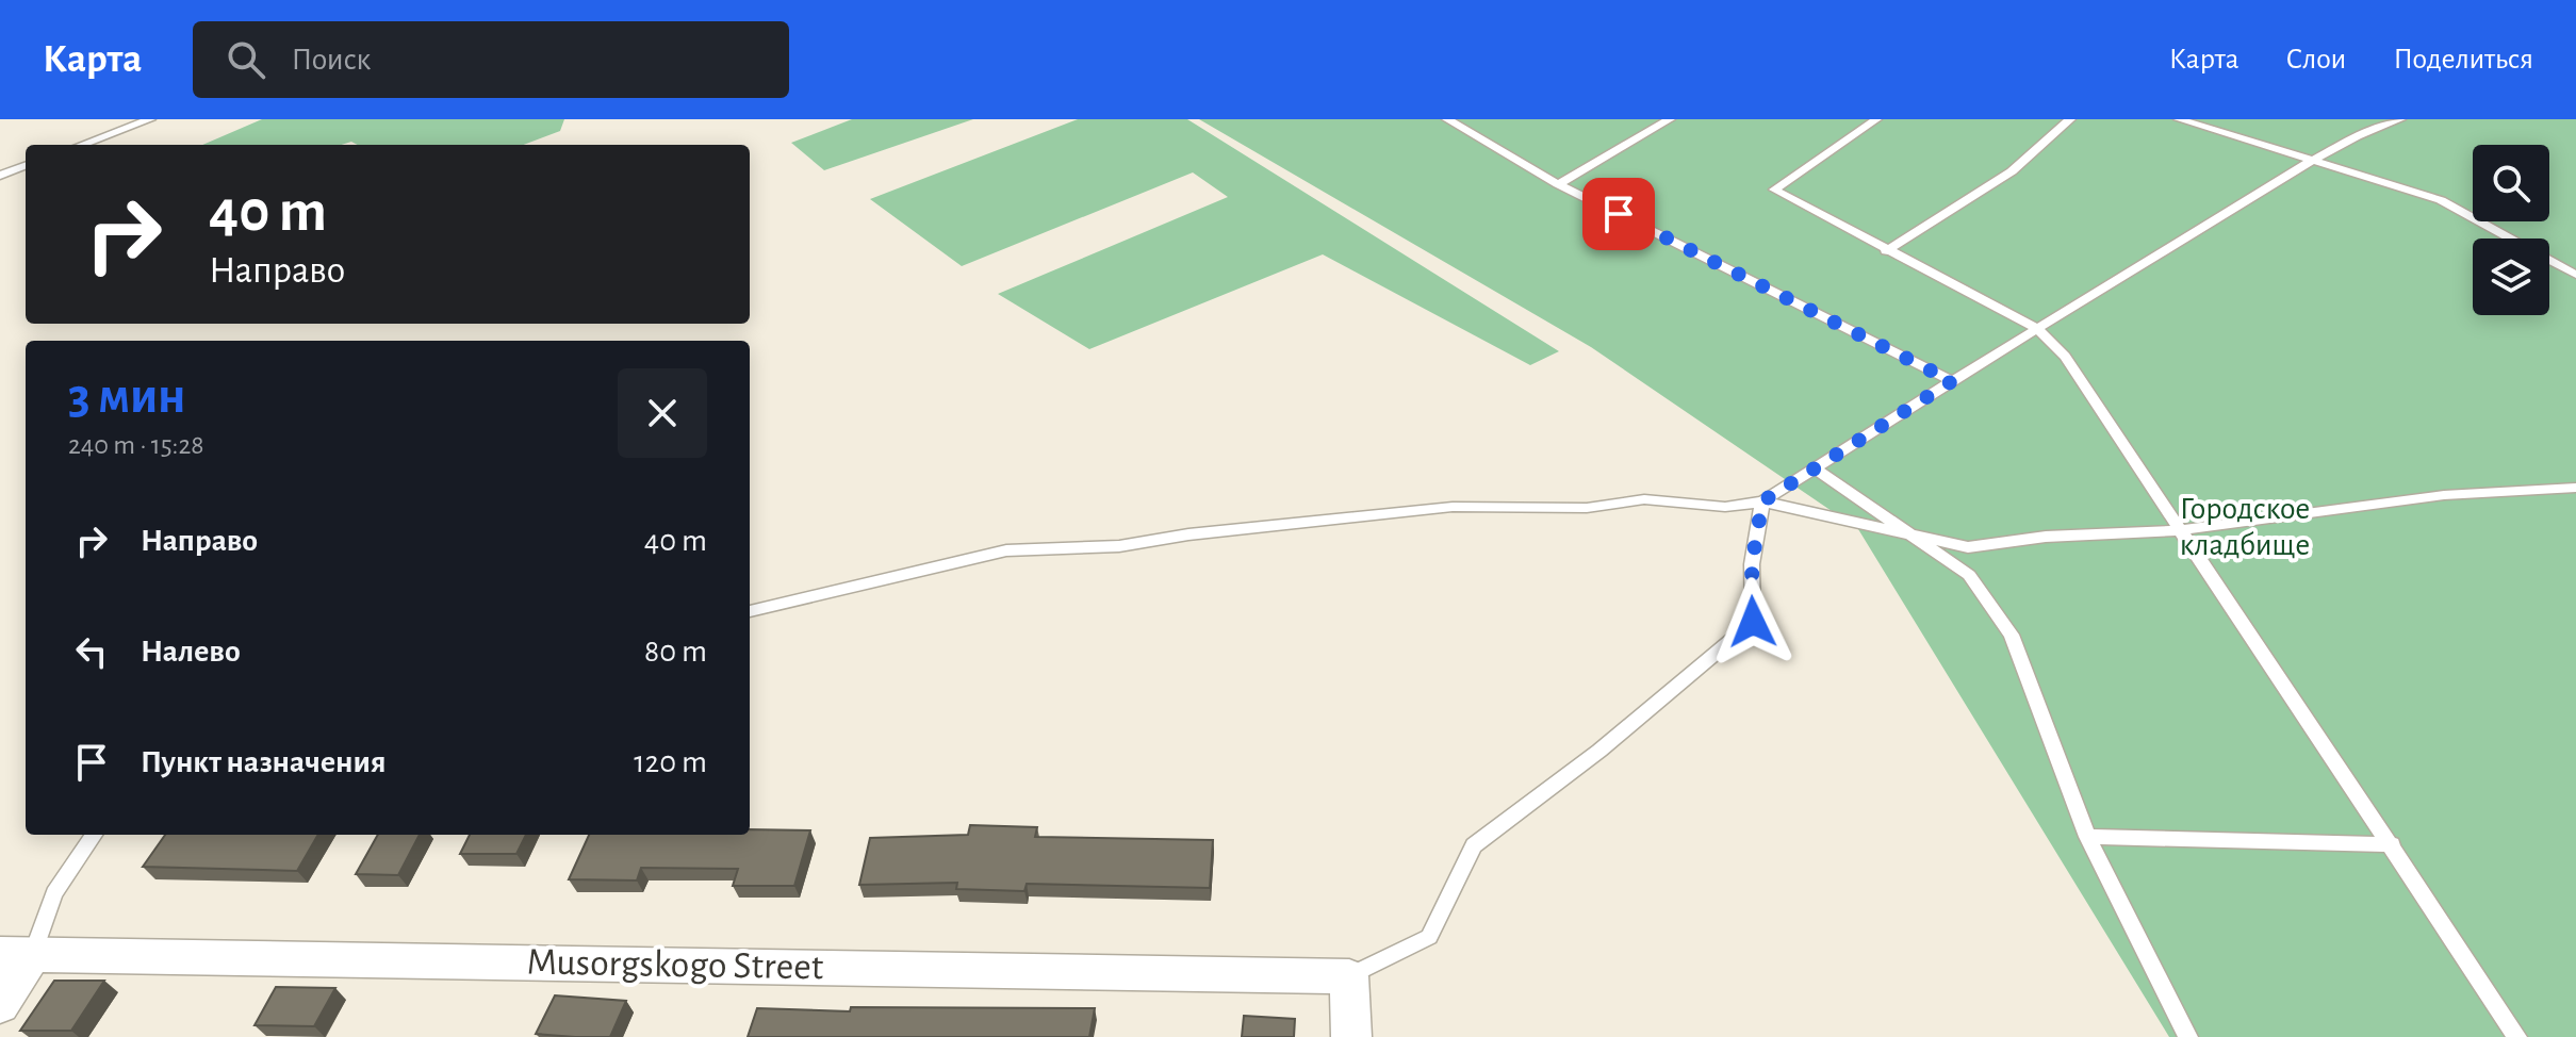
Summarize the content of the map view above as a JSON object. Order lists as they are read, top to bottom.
{
  "streets": {
    "street": ["Musorgskogo Street"]
  },
  "parks": ["Городское кладбище"],
  "page": {
    "header": "Карта",
    "search": "Поиск",
    "nav": ["Карта", "Слои", "Поделиться"],
    "turn": ["40 m", "Направо"],
    "heading": ["3 мин", "240 m · 15:28"],
    "list": [
      {
        "name": "Направо",
        "value": "40 m"
      },
      {
        "name": "Налево",
        "value": "80 m"
      },
      {
        "name": "Пункт назначения",
        "value": "120 m"
      }
    ]
  }
}
